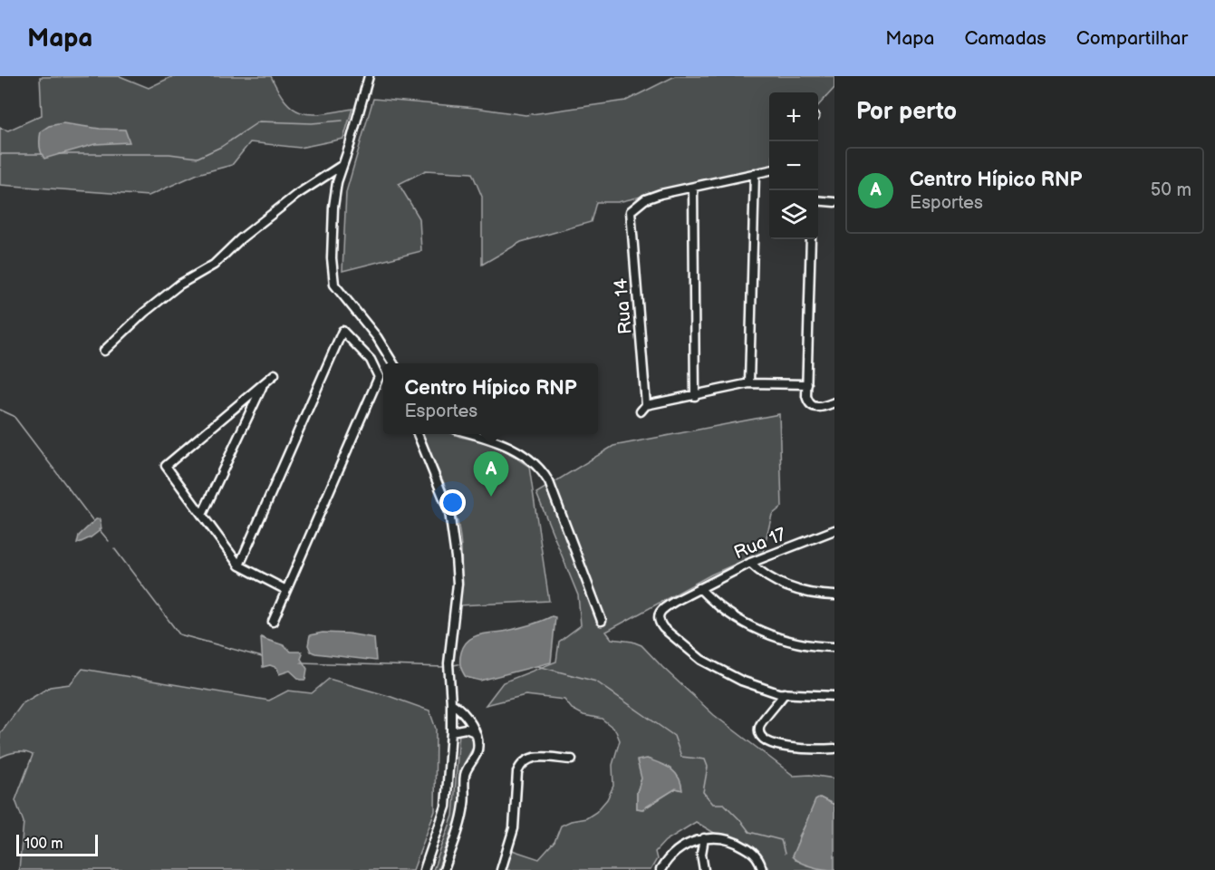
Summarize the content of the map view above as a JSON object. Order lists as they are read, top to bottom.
{
  "streets": {
    "street": ["Rua 14", "Rua 17"]
  },
  "scale_bar": "100 m",
  "page": {
    "header": "Mapa",
    "nav": ["Mapa", "Camadas", "Compartilhar"],
    "heading": "Por perto",
    "map_buttons": ["+", "−"],
    "list": [
      {
        "mark": "A",
        "name": "Centro Hípico RNP",
        "note": "Esportes",
        "value": "50 m"
      }
    ],
    "popup": ["Centro Hípico RNP", "Esportes"],
    "pins": "A",
    "scale": "100 m"
  }
}
